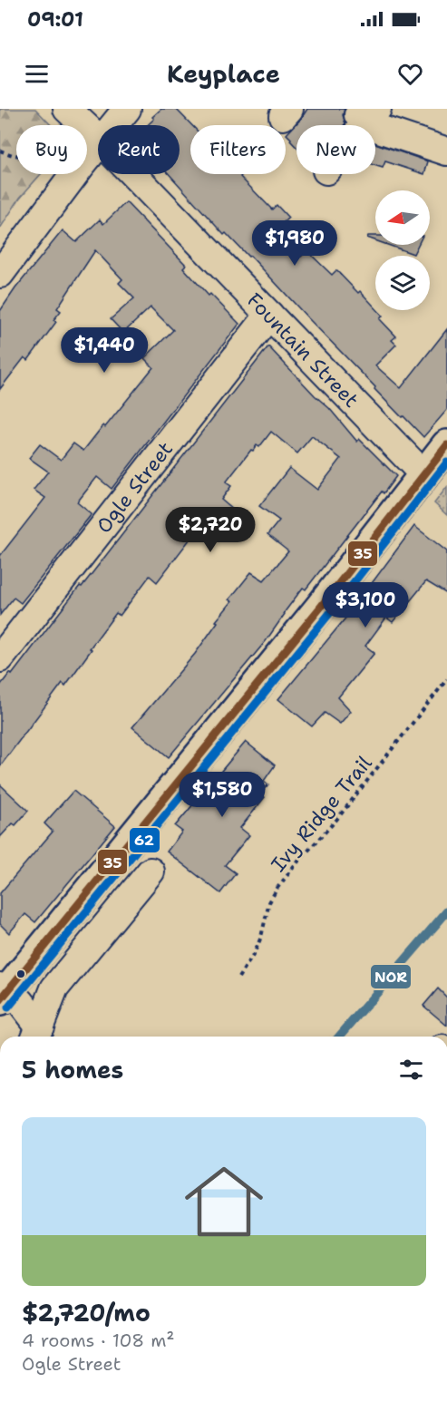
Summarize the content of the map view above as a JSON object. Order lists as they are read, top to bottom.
{
  "streets": {
    "street": ["Fountain Street", "Ogle Street"],
    "path": ["Ivy Ridge Trail"]
  },
  "crossings": [
    ["Fountain Street", "Ogle Street"]
  ],
  "lines": ["transit line 35", "transit line 62", "transit line NOR"],
  "north": "left",
  "page": {
    "status": "09:01",
    "header": "Keyplace",
    "chip": [
      "Buy",
      "Rent",
      "Filters",
      "New"
    ],
    "price": [
      "$1,980",
      "$1,440",
      "$2,720",
      "$3,100",
      "$1,580"
    ],
    "heading": "5 homes",
    "list": [
      {
        "name": "$2,720/mo",
        "note": "4 rooms · 108 m² · Ogle Street"
      }
    ]
  }
}
